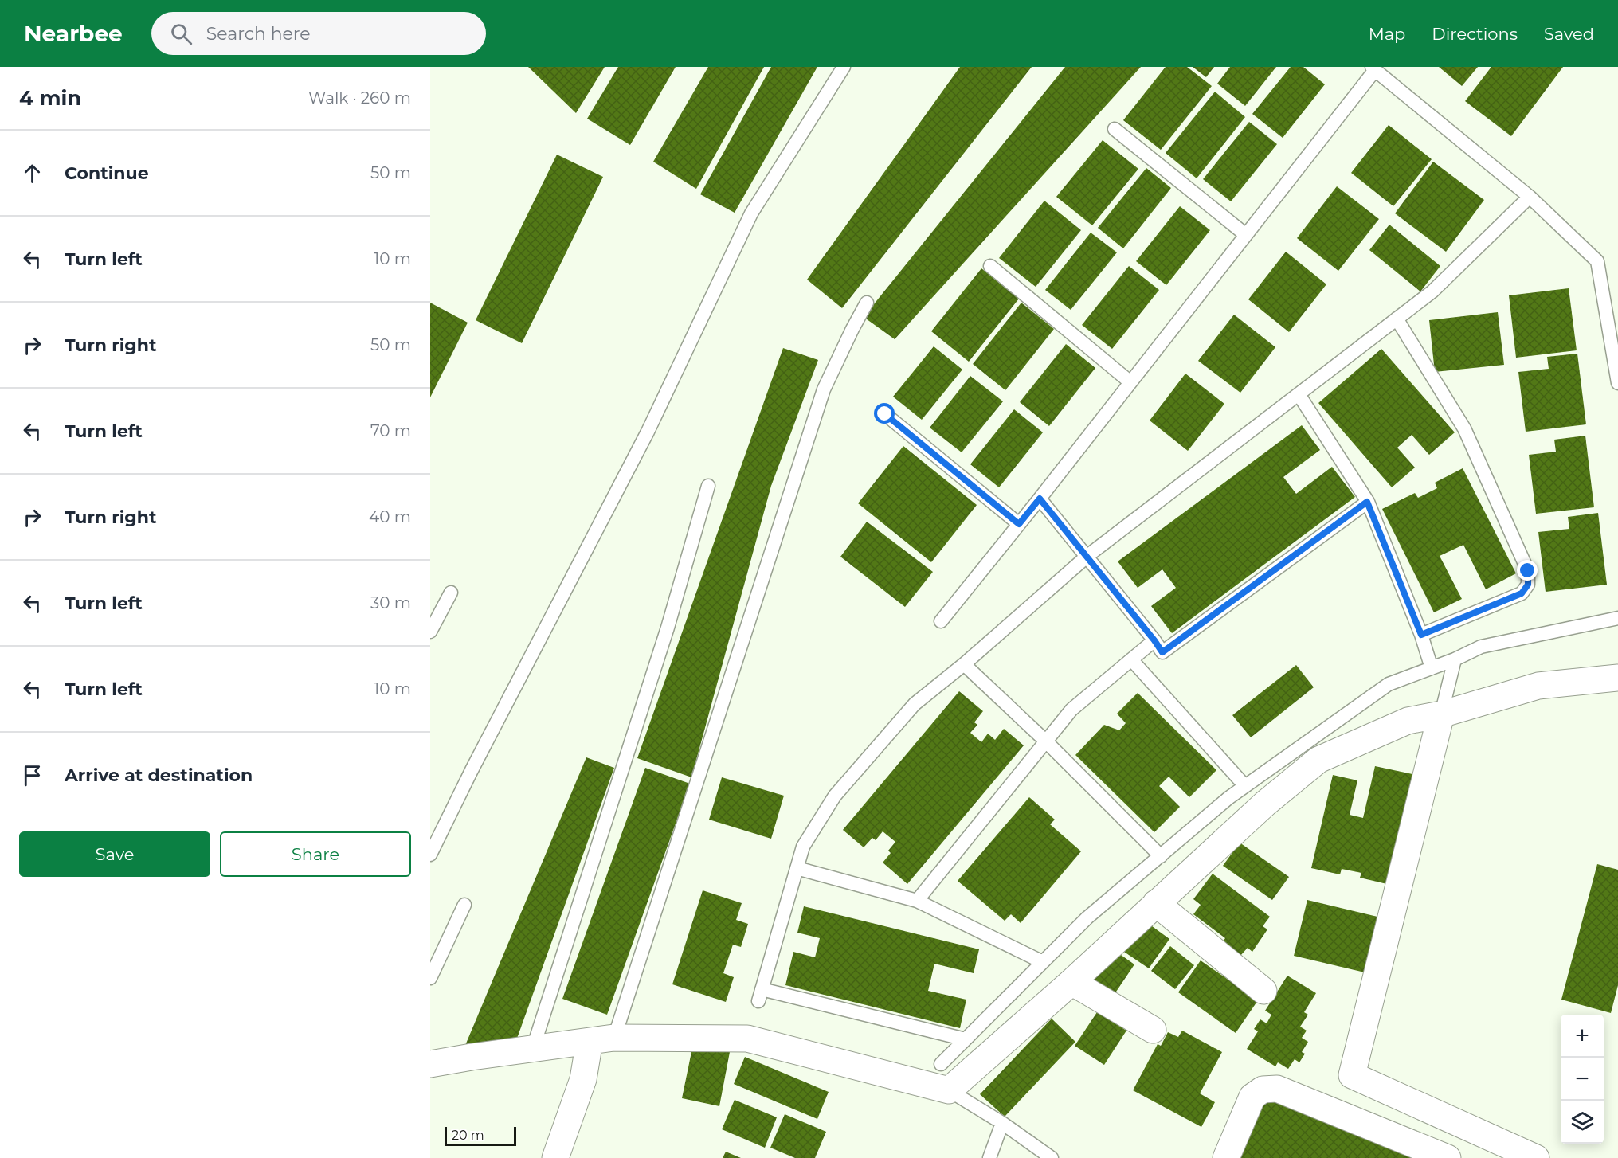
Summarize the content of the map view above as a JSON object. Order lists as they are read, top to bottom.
{
  "scale_bar": "20 m",
  "page": {
    "header": "Nearbee",
    "search": "Search here",
    "nav": ["Map", "Directions", "Saved"],
    "heading": ["4 min", "Walk · 260 m"],
    "list": [
      ["Continue", "50 m"],
      ["Turn left", "10 m"],
      ["Turn right", "50 m"],
      ["Turn left", "70 m"],
      ["Turn right", "40 m"],
      ["Turn left", "30 m"],
      ["Turn left", "10 m"],
      "Arrive at destination"
    ],
    "buttons": ["Save", "Share"],
    "map_buttons": ["+", "−"],
    "scale": "20 m"
  }
}
